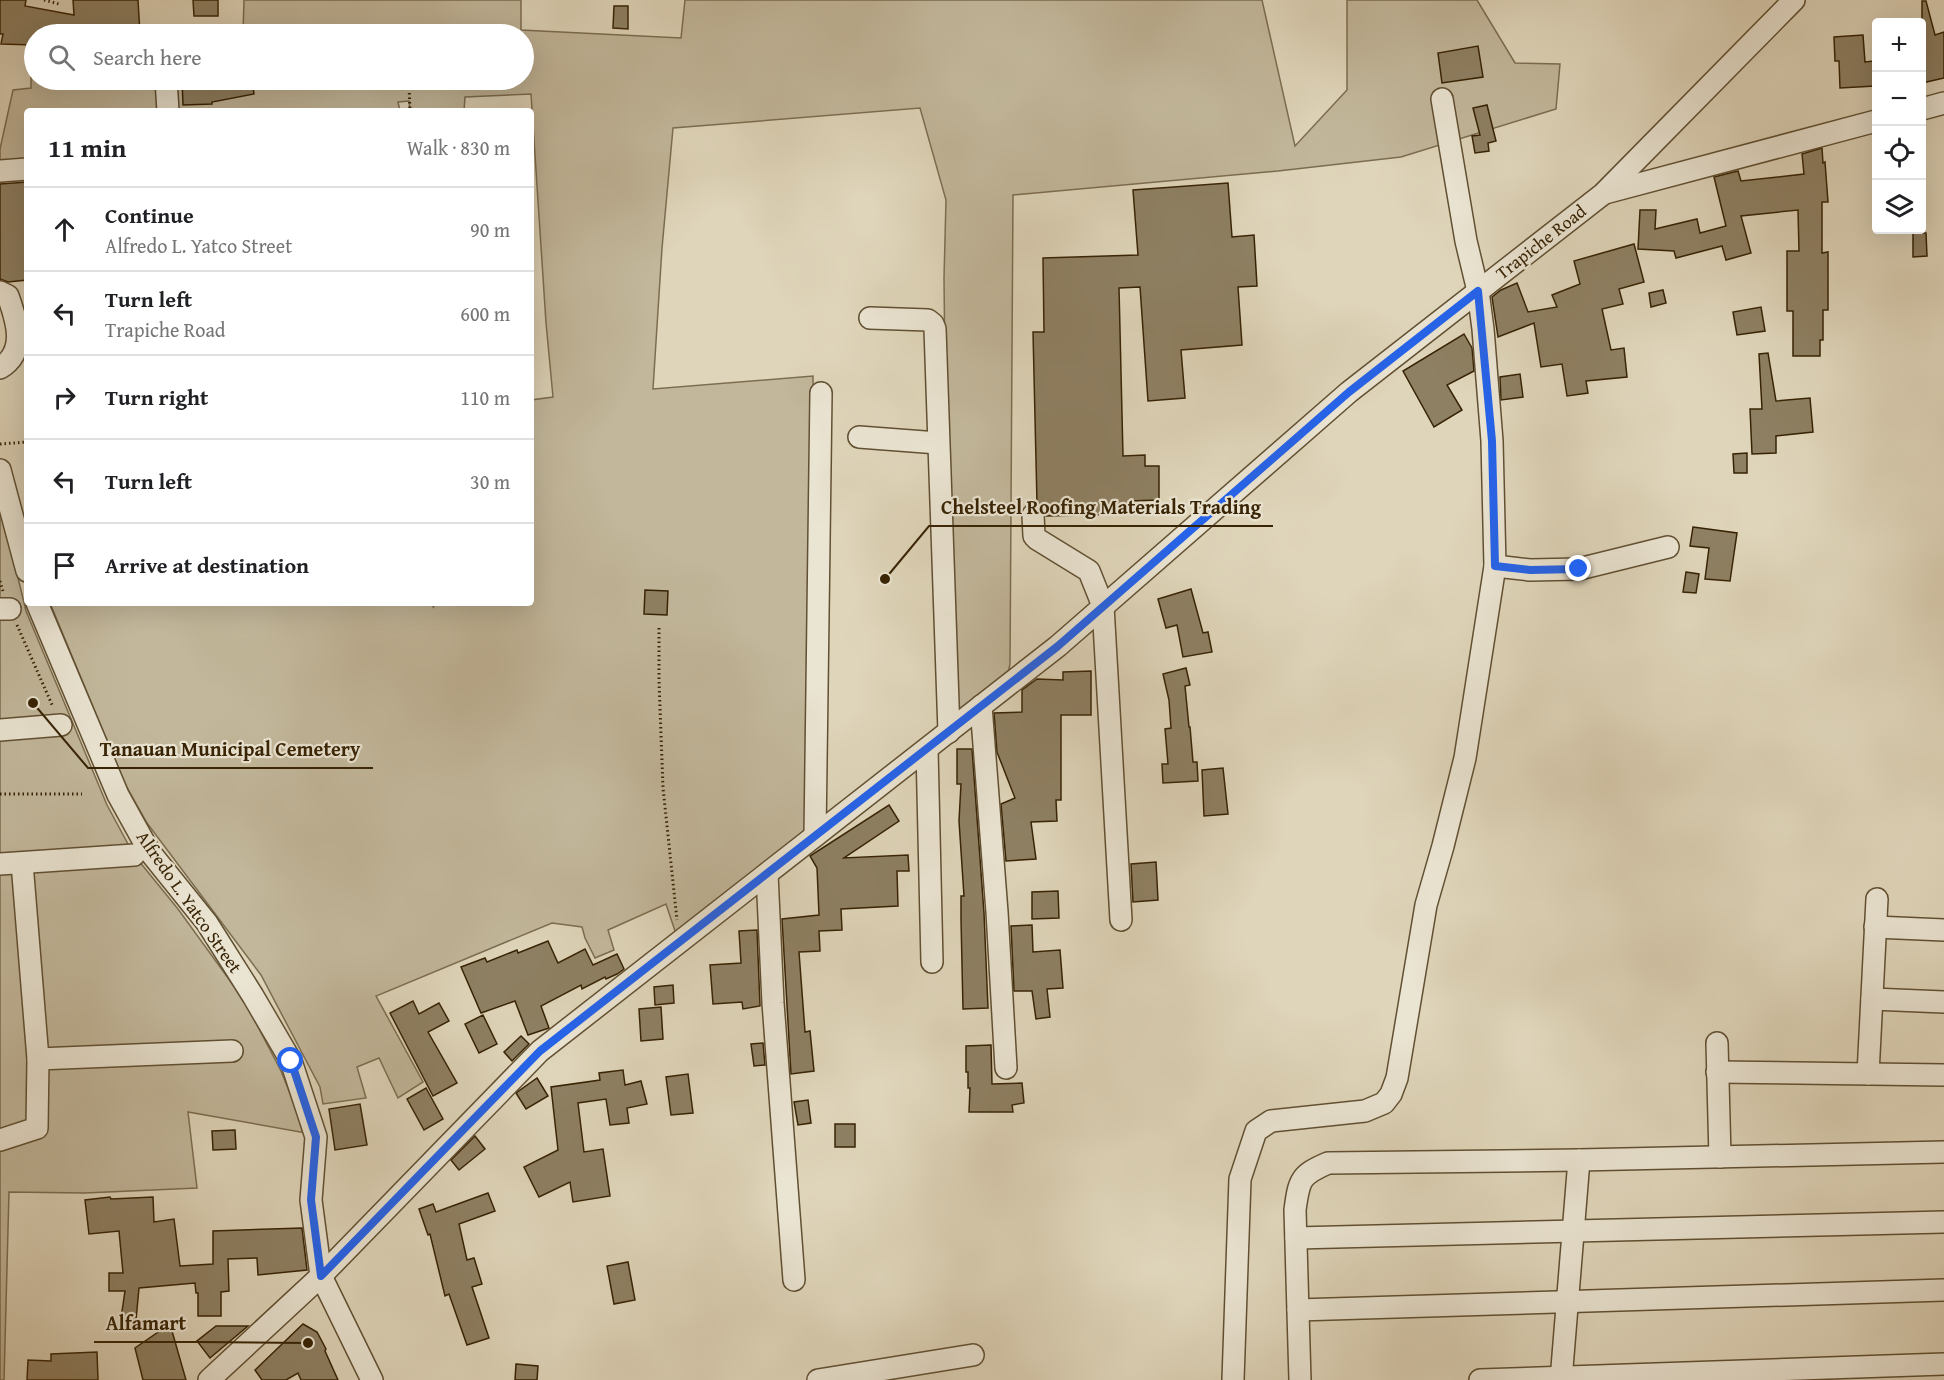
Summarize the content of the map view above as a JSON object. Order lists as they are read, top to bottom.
{
  "streets": {
    "street": ["Trapiche Road", "Alfredo L. Yatco Street"]
  },
  "crossings": [
    ["Trapiche Road", "Alfredo L. Yatco Street"]
  ],
  "places": ["Chelsteel Roofing Materials Trading", "Tanauan Municipal Cemetery", "Alfamart"],
  "page": {
    "map_buttons": ["+", "−"],
    "search": "Search here",
    "heading": ["11 min", "Walk · 830 m"],
    "list": [
      ["Continue", "Alfredo L. Yatco Street", "90 m"],
      ["Turn left", "Trapiche Road", "600 m"],
      ["Turn right", "110 m"],
      ["Turn left", "30 m"],
      "Arrive at destination"
    ]
  }
}
